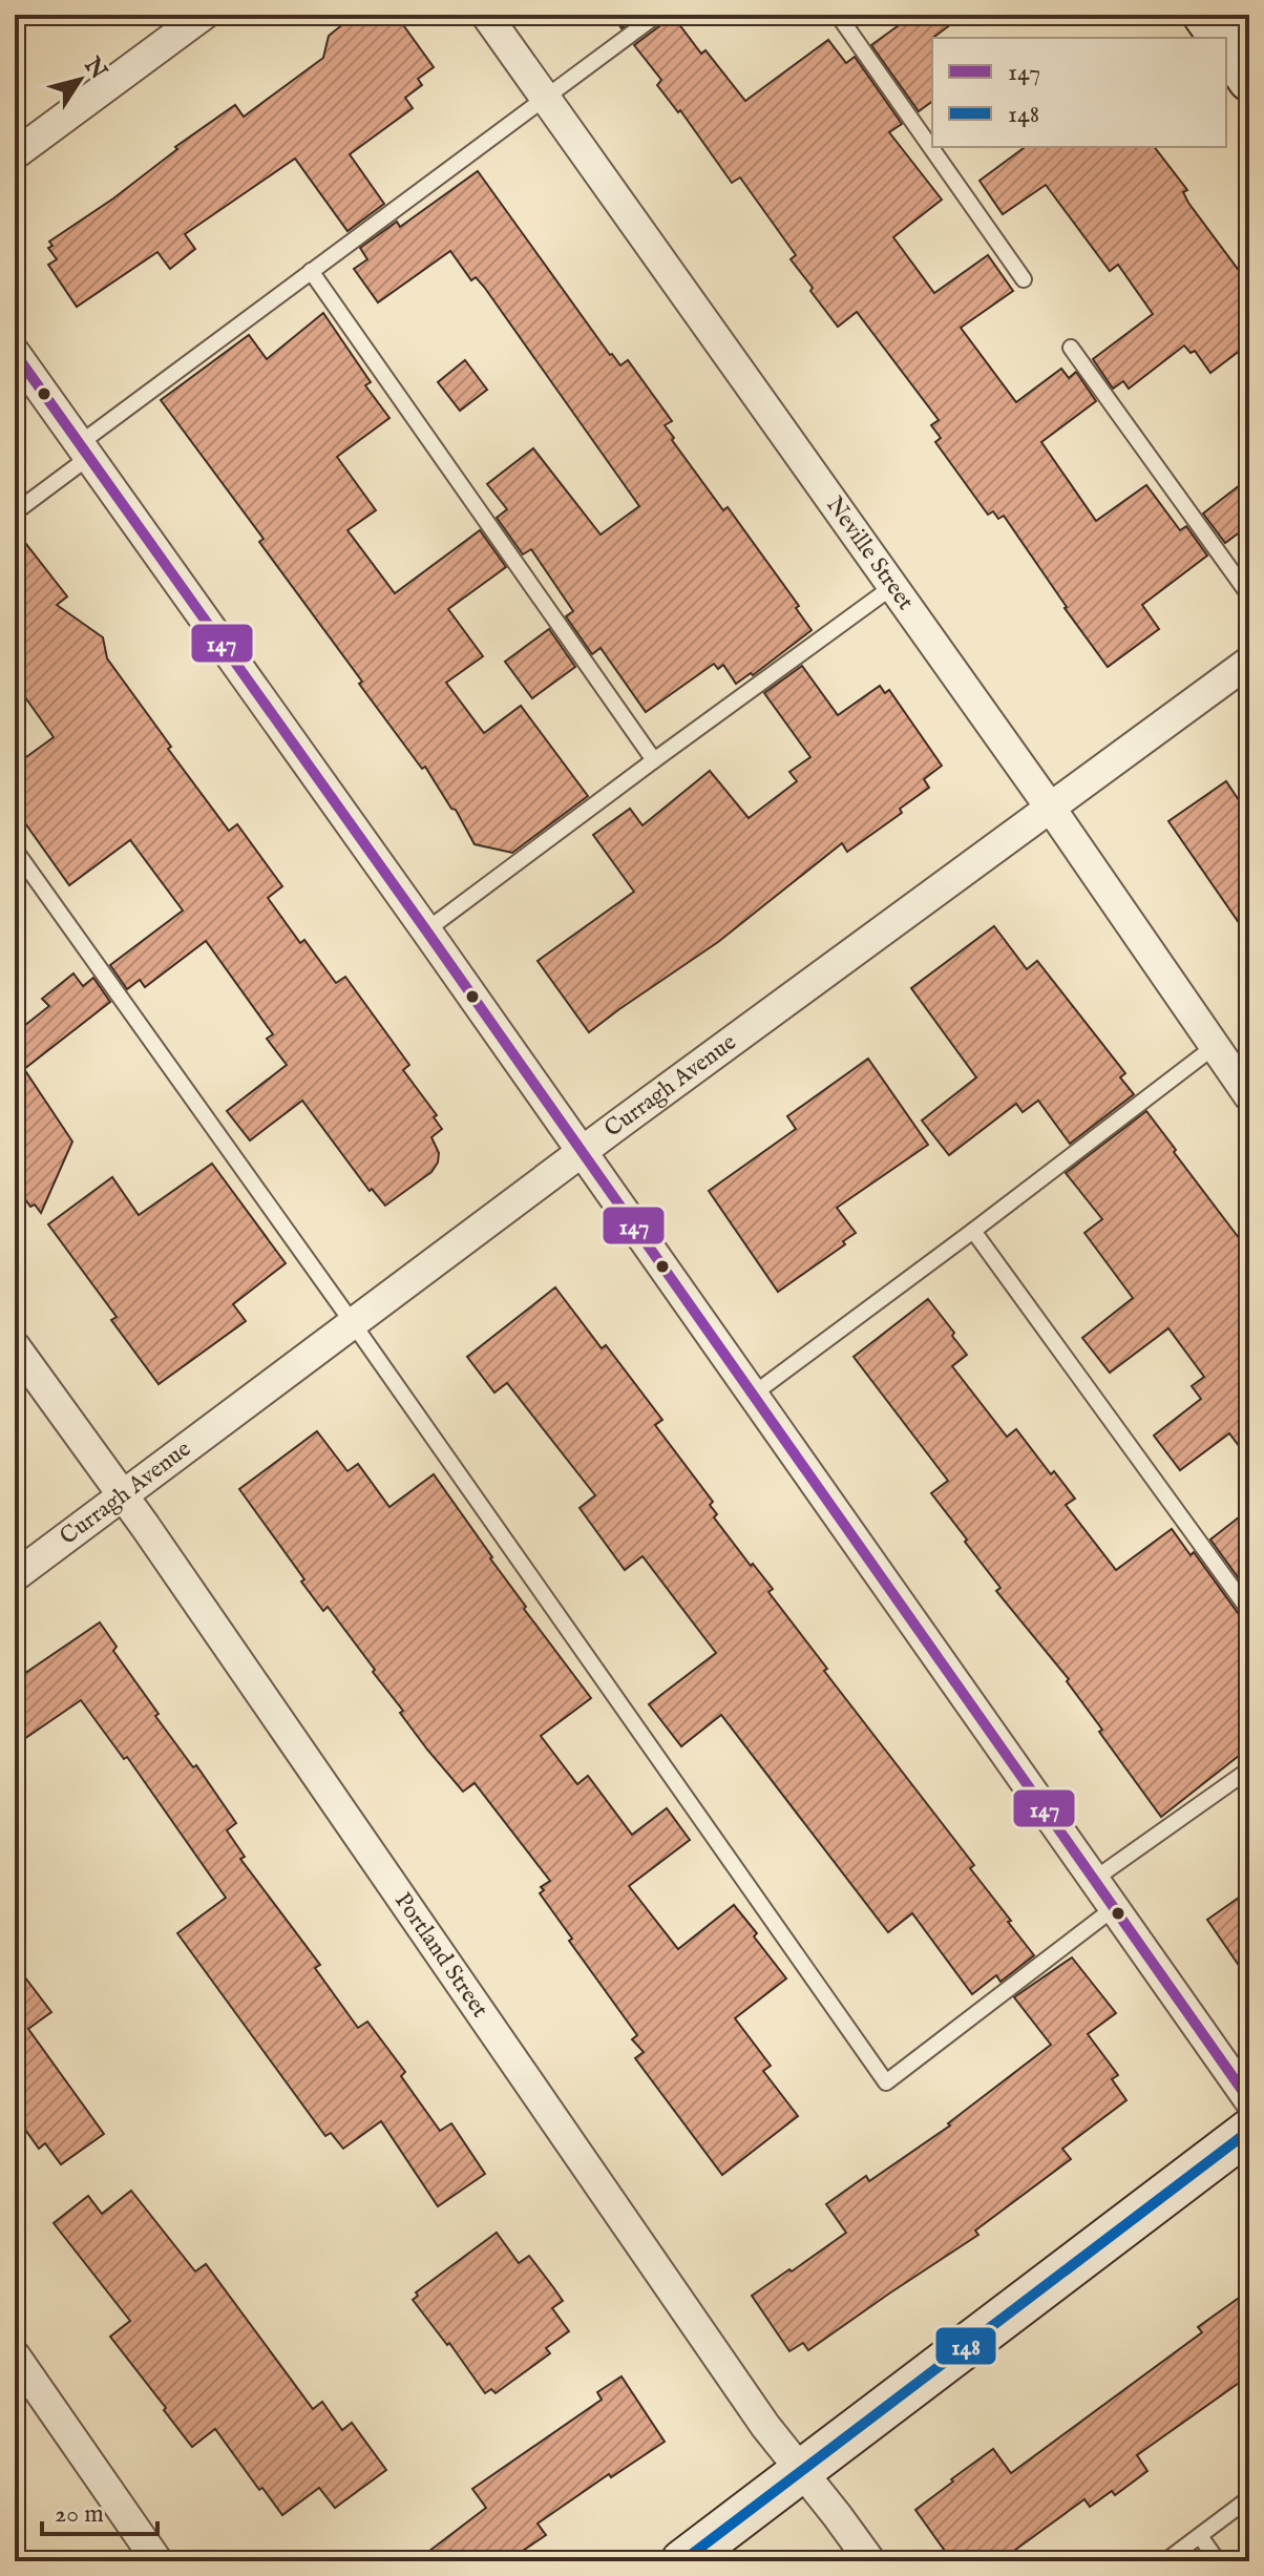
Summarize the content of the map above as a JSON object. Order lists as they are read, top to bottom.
{
  "streets": {
    "street": ["Neville Street", "Curragh Avenue", "Portland Street"]
  },
  "crossings": [
    ["Neville Street", "Curragh Avenue"],
    ["Curragh Avenue", "Portland Street"]
  ],
  "lines": ["transit line 147", "transit line 148"],
  "legend": ["147", "148"],
  "scale_bar": "20 m",
  "north": "top right"
}
